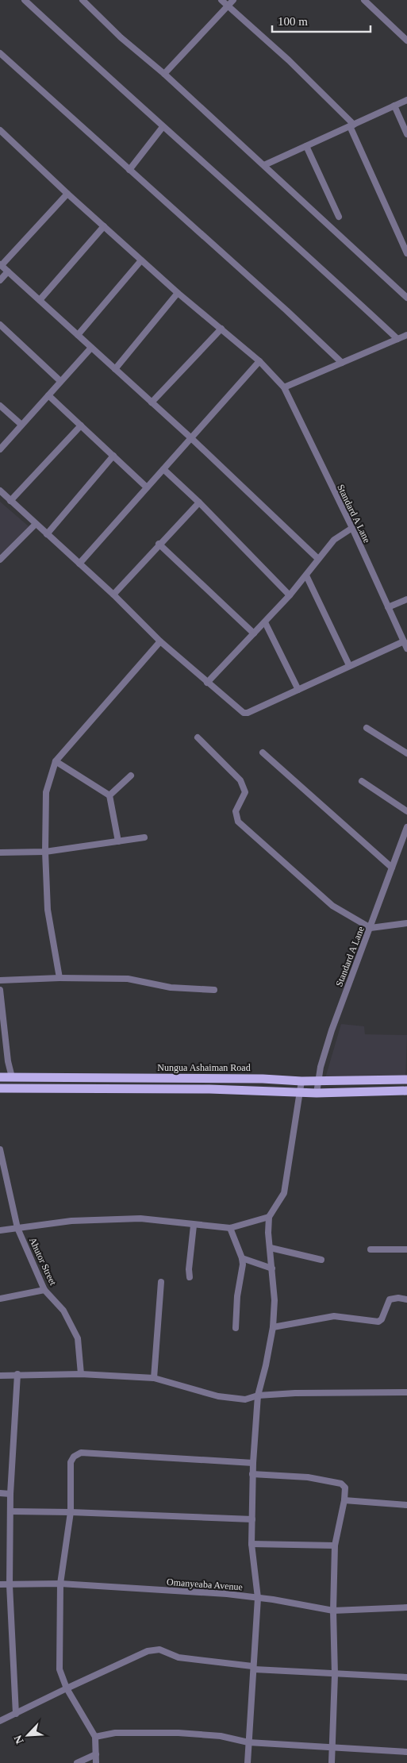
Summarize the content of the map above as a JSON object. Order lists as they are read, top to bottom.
{
  "streets": {
    "main road": ["Nungua Ashaiman Road"],
    "street": ["Standard A Lane", "Ahutor Street", "Omanyeaba Avenue"]
  },
  "crossings": [
    ["Standard A Lane", "Nungua Ashaiman Road"]
  ],
  "scale_bar": "100 m",
  "north": "bottom left"
}
